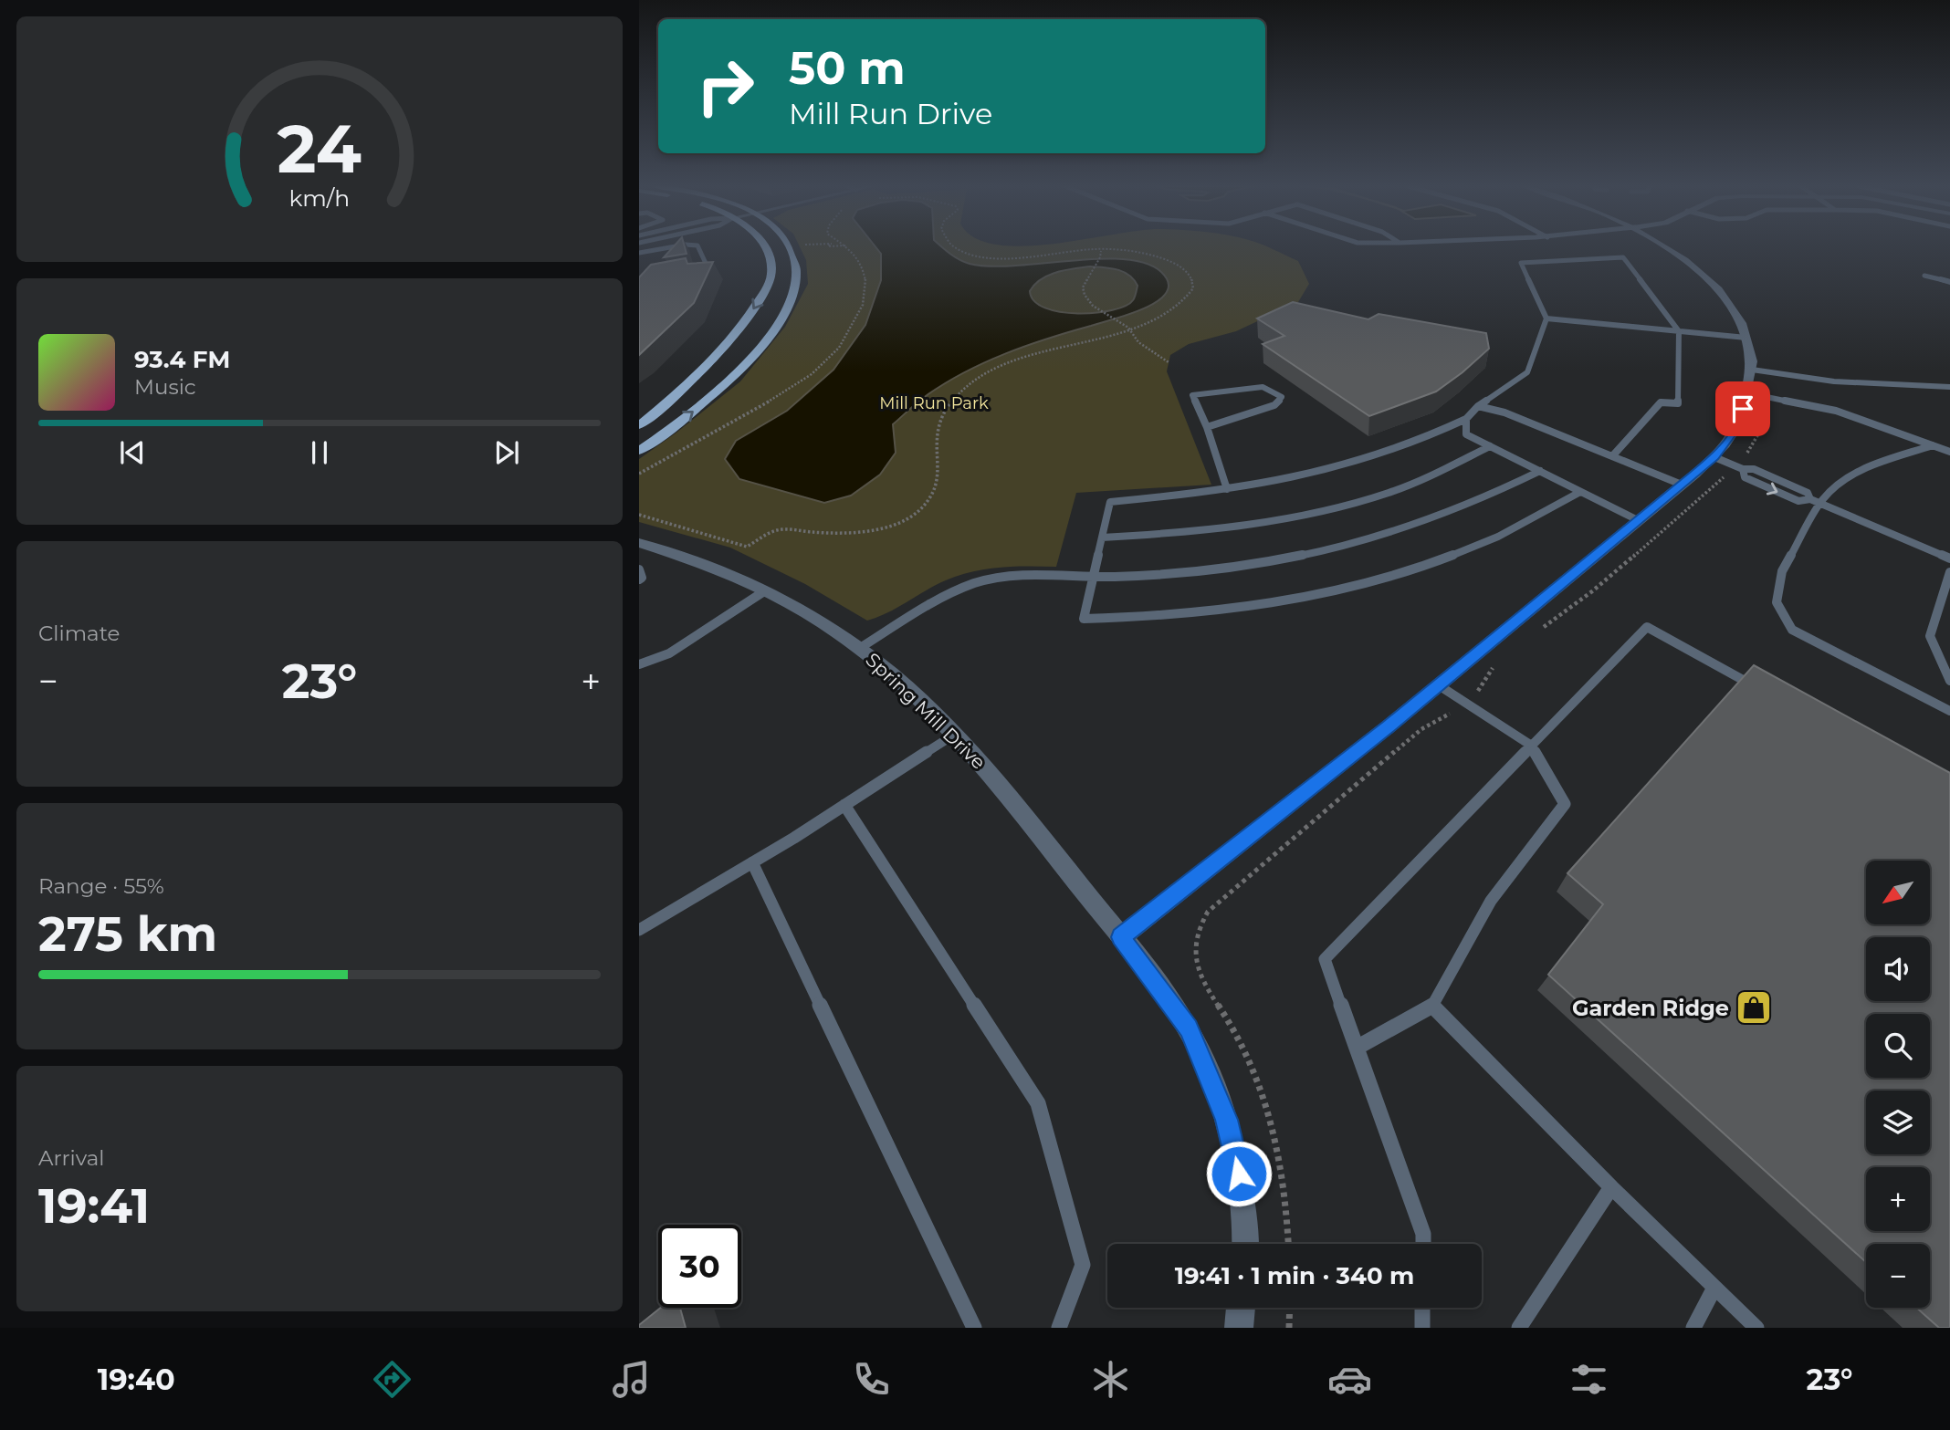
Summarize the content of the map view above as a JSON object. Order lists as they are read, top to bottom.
{
  "streets": {
    "street": ["Spring Mill Drive"]
  },
  "parks": ["Mill Run Park"],
  "places": {
    "shop": ["Garden Ridge"]
  },
  "north": "bottom left",
  "page": {
    "turn": ["50 m", "Mill Run Drive"],
    "song": ["93.4 FM", "Music"],
    "tile": [
      "Climate",
      ["Range · 55%", "275 km"],
      ["Arrival", "19:41"]
    ],
    "heat": ["−", "23°", "+"],
    "map_buttons": ["+", "−"],
    "limit": "30",
    "trip": "19:41 · 1 min · 340 m",
    "tabs": ["19:40", "23°"],
    "gauge": ["24", "km/h"]
  }
}
